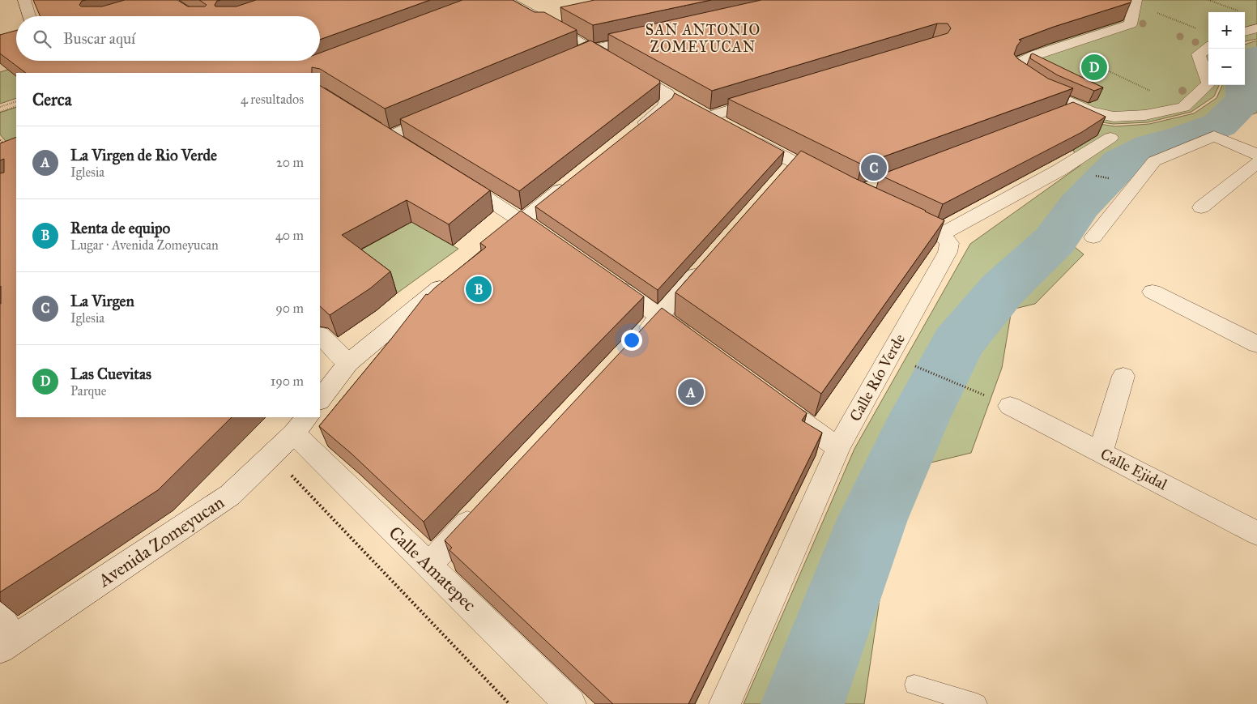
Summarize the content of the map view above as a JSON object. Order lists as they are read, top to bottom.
{
  "streets": {
    "street": [
      "Calle Río Verde",
      "Calle Ejidal",
      "Avenida Zomeyucan",
      "Calle Amatepec"
    ]
  },
  "crossings": [
    ["Avenida Zomeyucan", "Calle Amatepec"]
  ],
  "districts": ["SAN ANTONIO ZOMEYUCAN"],
  "page": {
    "map_buttons": ["+", "−"],
    "search": "Buscar aquí",
    "pins": [
      "D",
      "C",
      "B",
      "A"
    ],
    "heading": ["Cerca", "4 resultados"],
    "list": [
      {
        "mark": "A",
        "name": "La Virgen de Rio Verde",
        "note": "Iglesia",
        "value": "20 m"
      },
      {
        "mark": "B",
        "name": "Renta de equipo",
        "note": "Lugar · Avenida Zomeyucan",
        "value": "40 m"
      },
      {
        "mark": "C",
        "name": "La Virgen",
        "note": "Iglesia",
        "value": "90 m"
      },
      {
        "mark": "D",
        "name": "Las Cuevitas",
        "note": "Parque",
        "value": "190 m"
      }
    ]
  }
}
